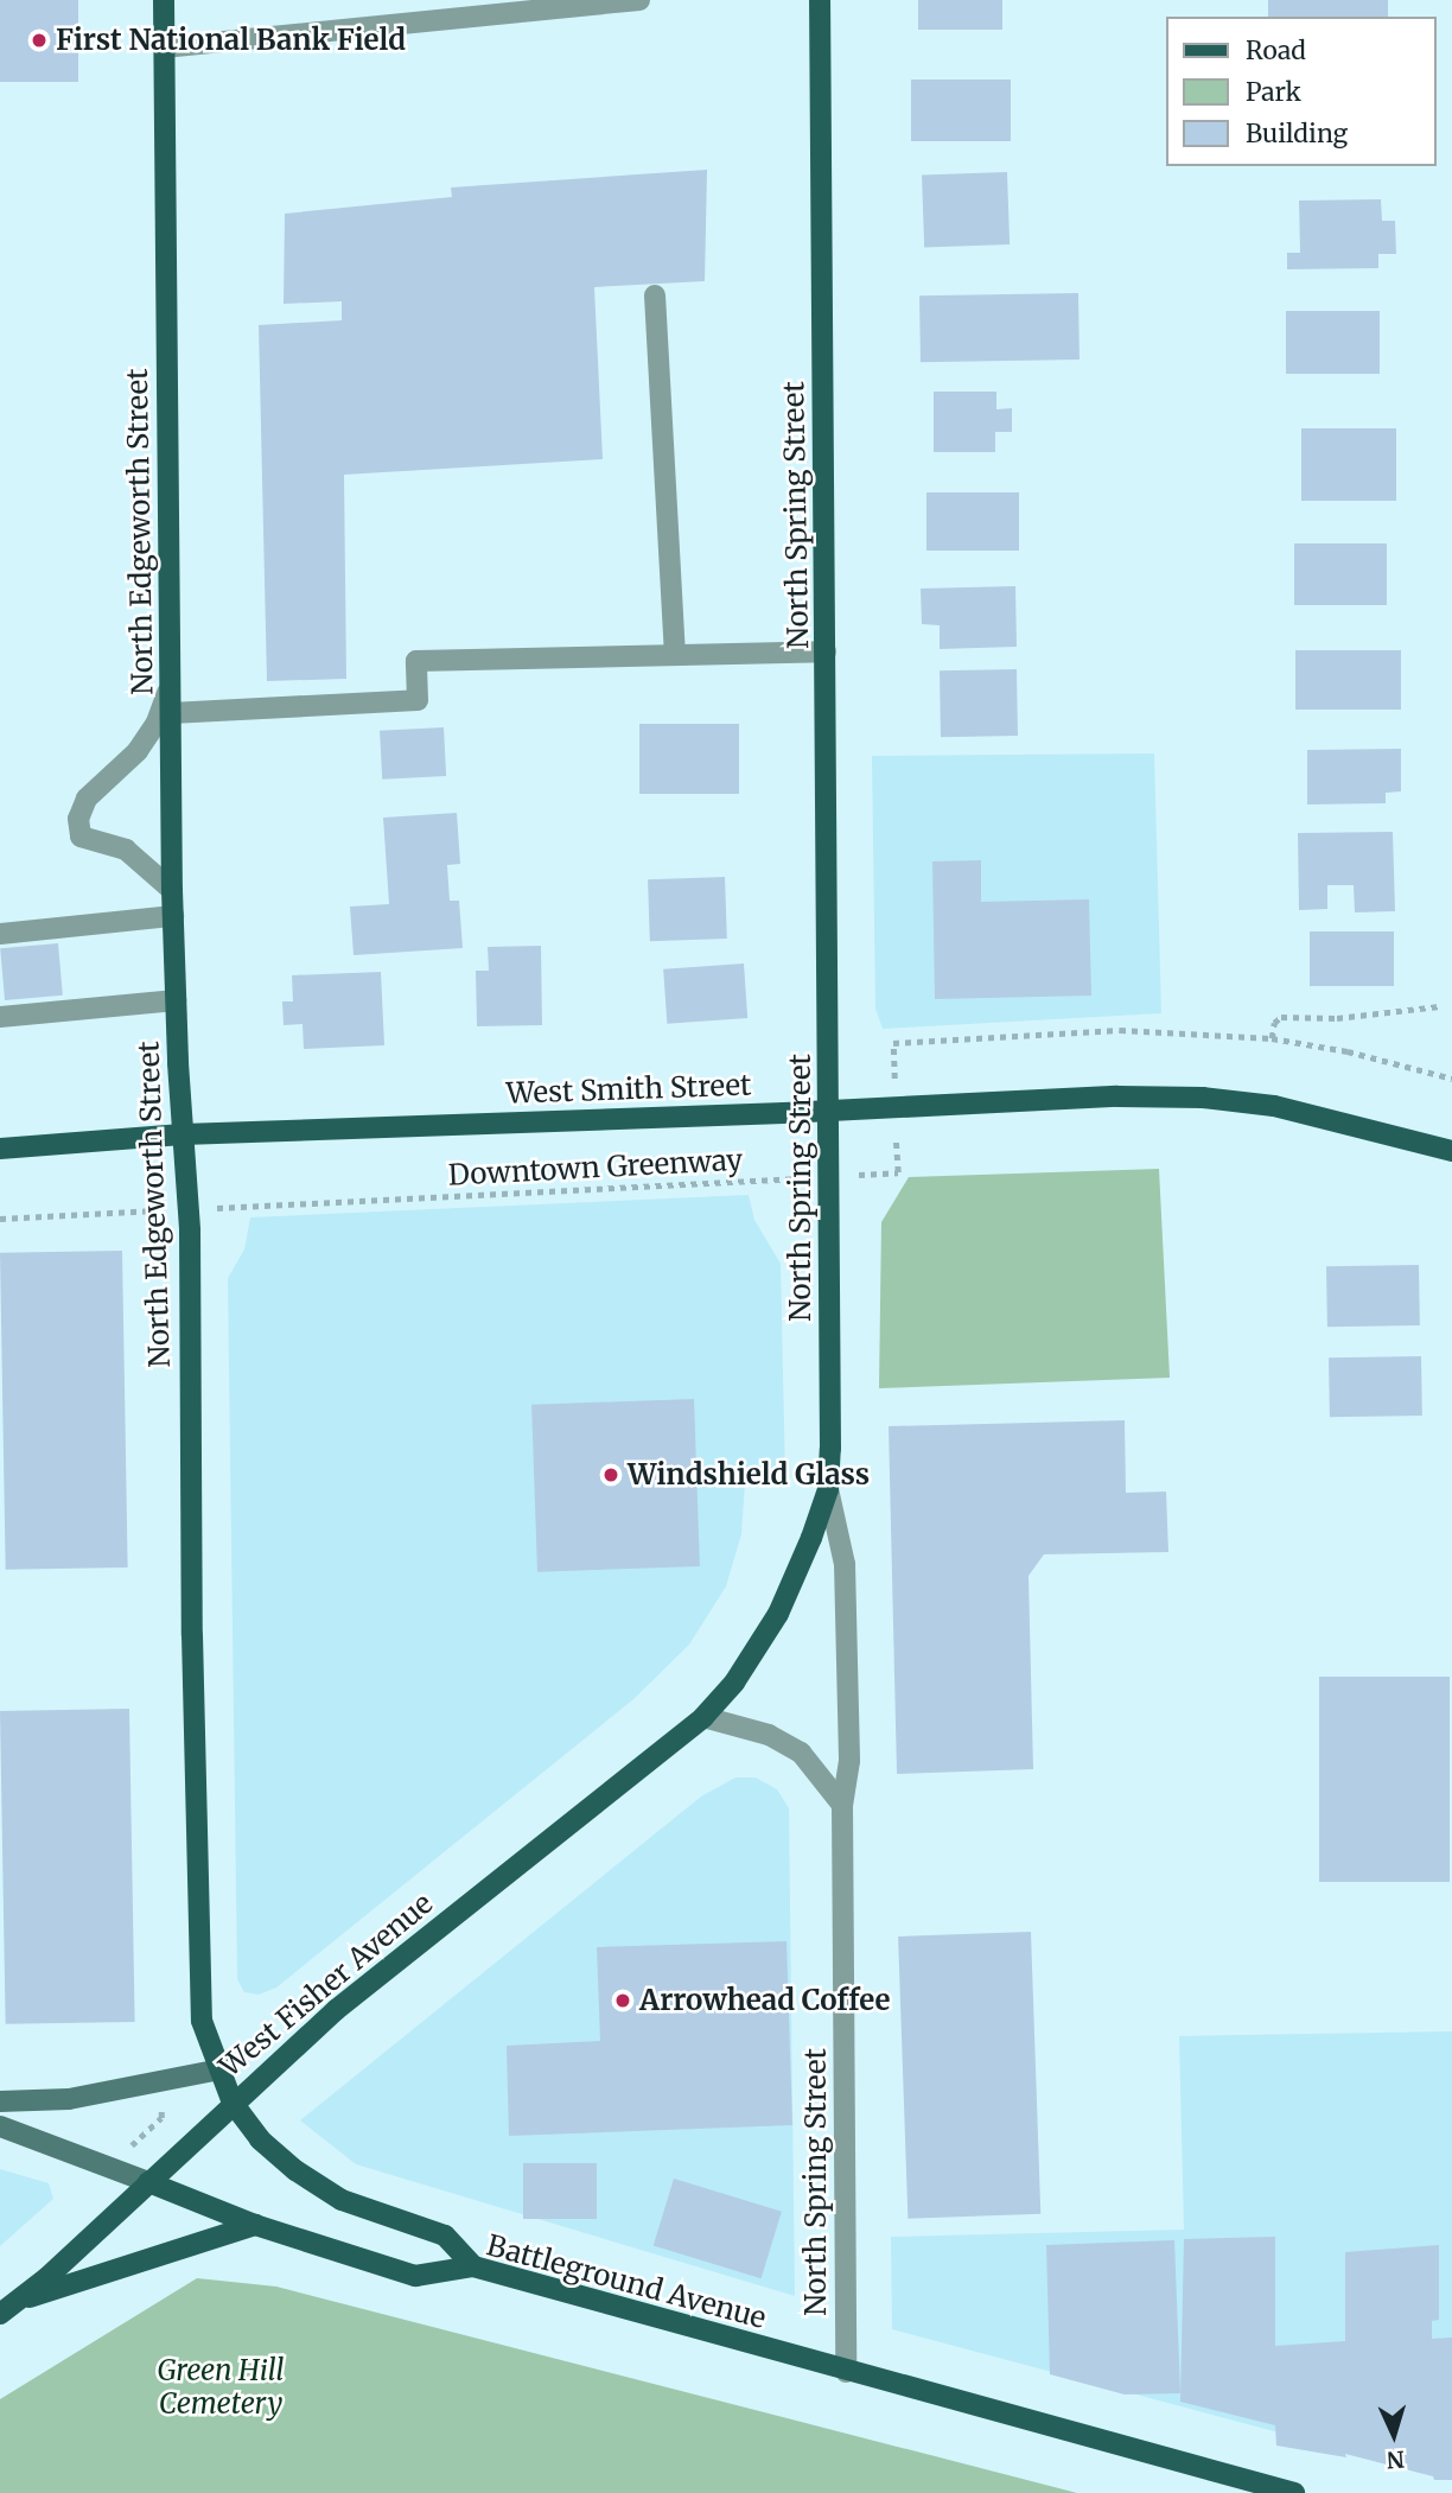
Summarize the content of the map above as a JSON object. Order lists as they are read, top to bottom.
{
  "streets": {
    "main road": [
      "North Spring Street",
      "North Edgeworth Street",
      "West Smith Street",
      "West Fisher Avenue",
      "Battleground Avenue"
    ],
    "path": ["Downtown Greenway"]
  },
  "crossings": [
    ["North Spring Street", "West Smith Street"],
    ["North Spring Street", "Downtown Greenway"],
    ["North Spring Street", "West Fisher Avenue"],
    ["North Spring Street", "Battleground Avenue"],
    ["North Edgeworth Street", "West Smith Street"],
    ["North Edgeworth Street", "Downtown Greenway"],
    ["North Edgeworth Street", "West Fisher Avenue"],
    ["North Edgeworth Street", "Battleground Avenue"],
    ["West Smith Street", "Downtown Greenway"],
    ["West Fisher Avenue", "Battleground Avenue"]
  ],
  "parks": ["Green Hill Cemetery"],
  "places": ["First National Bank Field", "Windshield Glass", "Arrowhead Coffee"],
  "legend": ["Road", "Park", "Building"],
  "north": "bottom"
}
